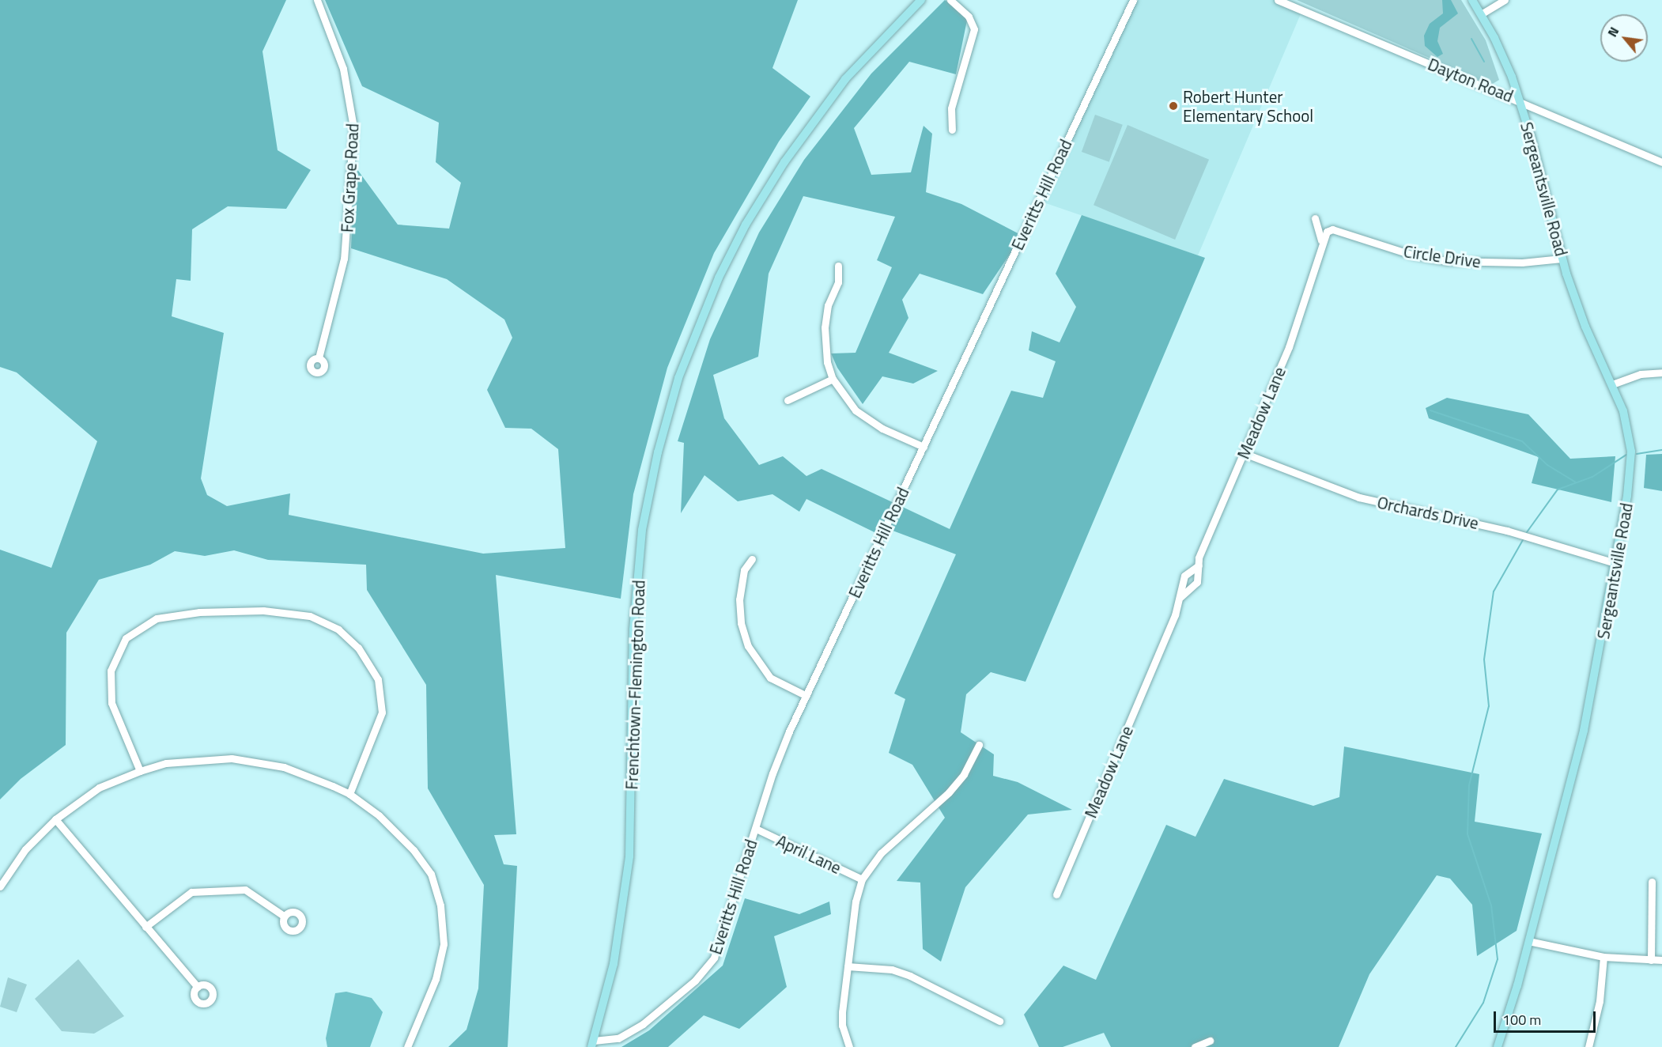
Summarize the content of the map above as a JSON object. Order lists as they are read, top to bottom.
{
  "streets": {
    "main road": ["Sergeantsville Road", "Frenchtown-Flemington Road"],
    "street": [
      "Dayton Road",
      "Fox Grape Road",
      "Everitts Hill Road",
      "Circle Drive",
      "Meadow Lane",
      "Orchards Drive",
      "April Lane"
    ]
  },
  "crossings": [
    ["Dayton Road", "Sergeantsville Road"],
    ["Sergeantsville Road", "Circle Drive"],
    ["Sergeantsville Road", "Orchards Drive"],
    ["Everitts Hill Road", "Frenchtown-Flemington Road"],
    ["Everitts Hill Road", "April Lane"],
    ["Circle Drive", "Meadow Lane"],
    ["Meadow Lane", "Orchards Drive"]
  ],
  "places": ["Robert Hunter Elementary School"],
  "scale_bar": "100 m",
  "north": "top left"
}
